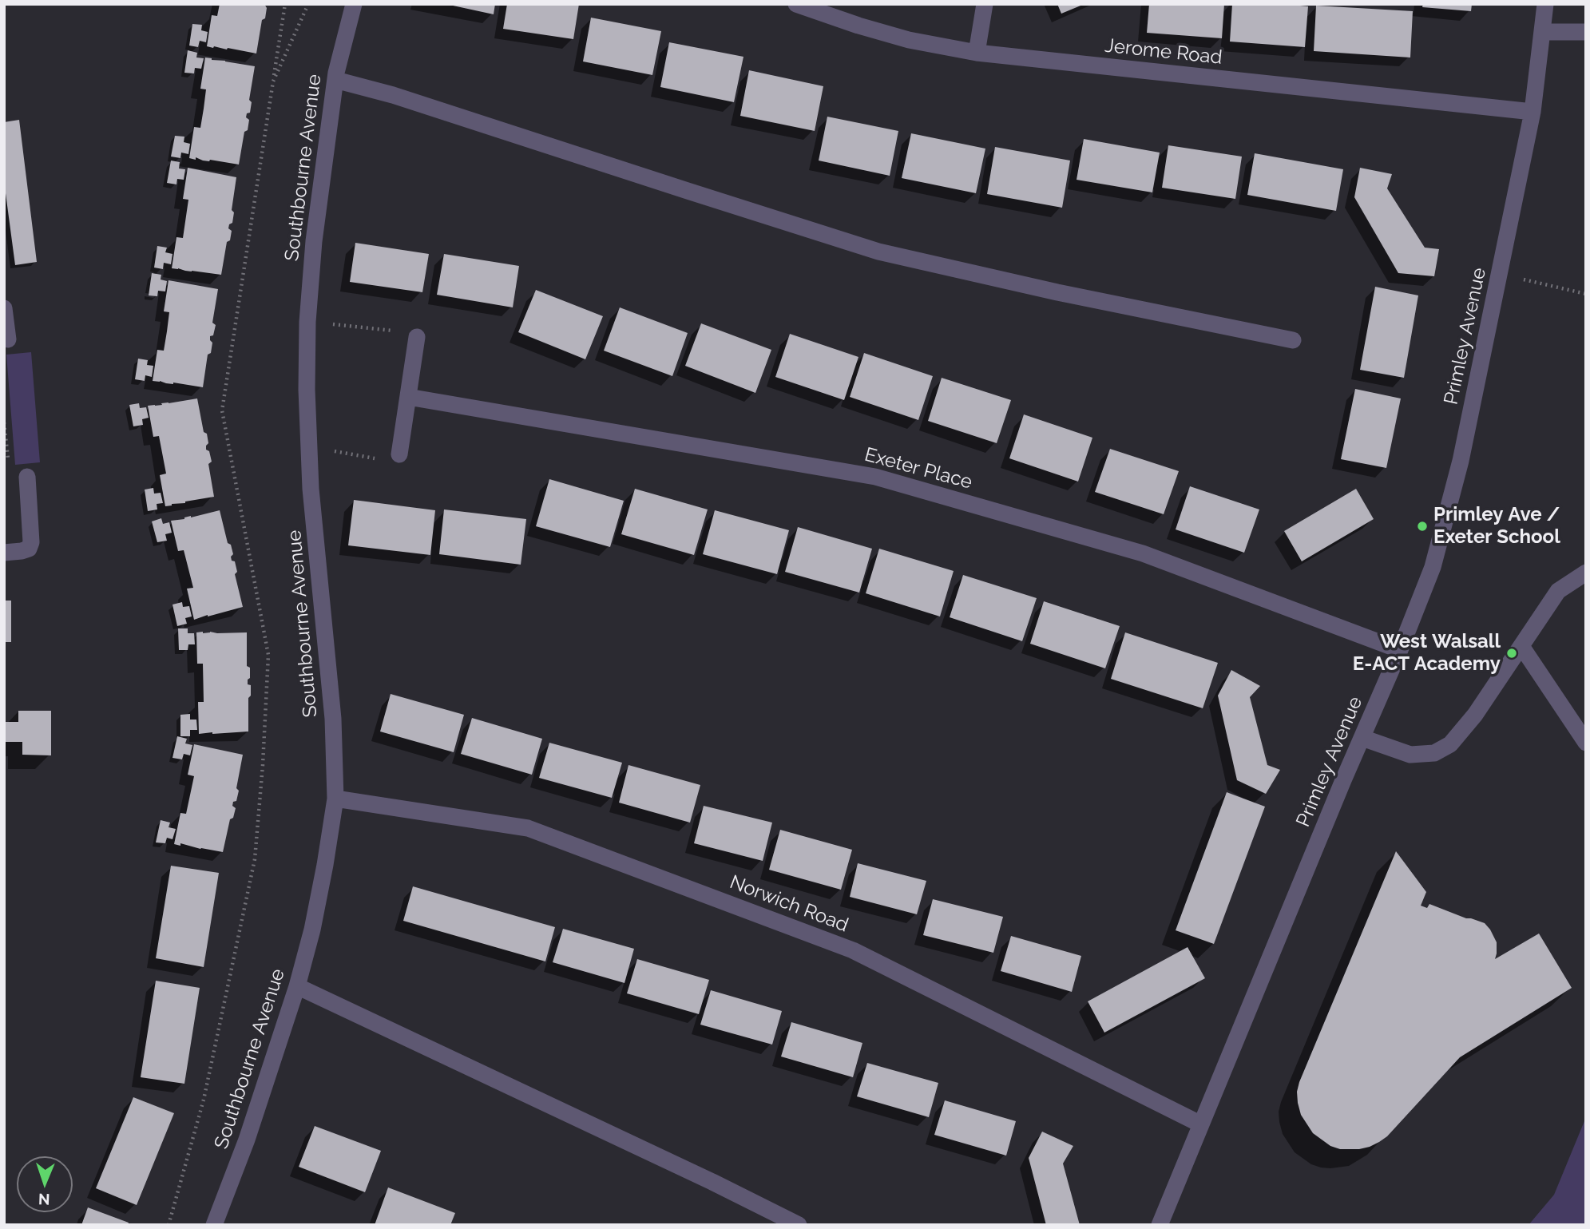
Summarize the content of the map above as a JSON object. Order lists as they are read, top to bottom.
{
  "streets": {
    "street": [
      "Jerome Road",
      "Southbourne Avenue",
      "Primley Avenue",
      "Exeter Place",
      "Norwich Road"
    ]
  },
  "crossings": [
    ["Jerome Road", "Primley Avenue"],
    ["Southbourne Avenue", "Norwich Road"],
    ["Primley Avenue", "Exeter Place"],
    ["Primley Avenue", "Norwich Road"]
  ],
  "places": ["Primley Ave / Exeter School", "West Walsall E-ACT Academy"],
  "north": "bottom"
}
